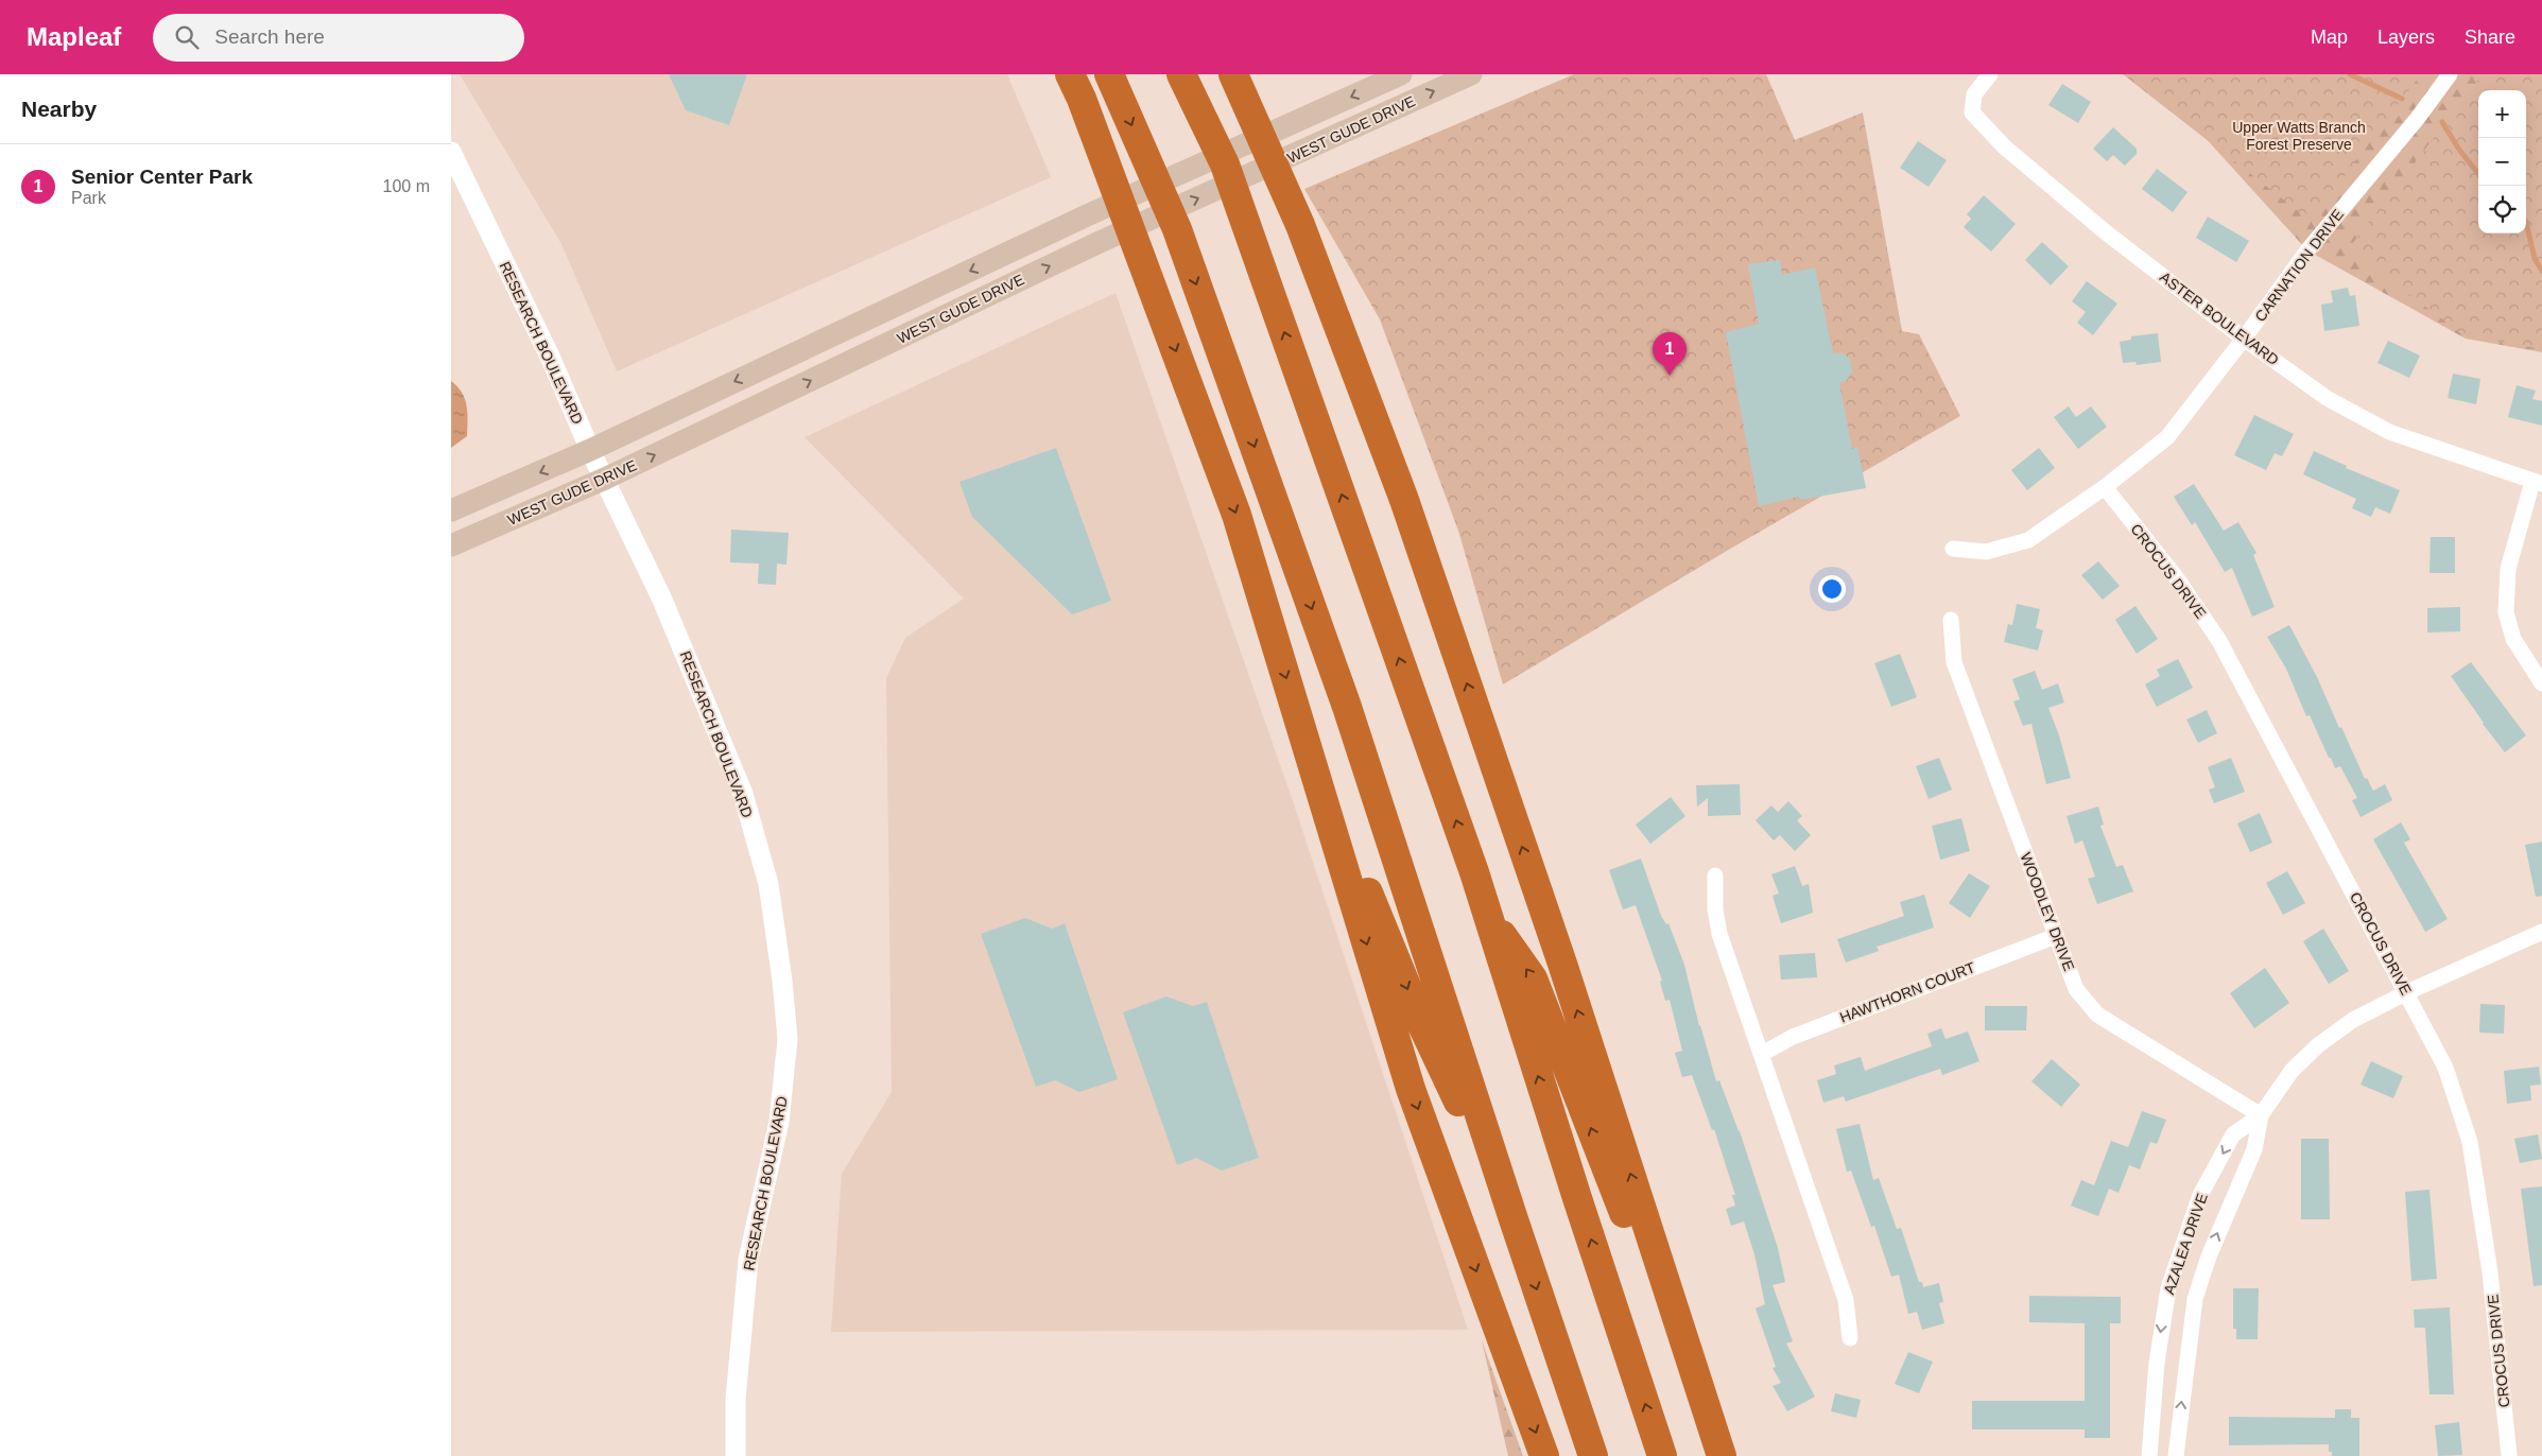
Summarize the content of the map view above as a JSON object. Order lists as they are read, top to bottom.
{
  "streets": {
    "main road": ["WEST GUDE DRIVE"],
    "street": [
      "CARNATION DRIVE",
      "ASTER BOULEVARD",
      "RESEARCH BOULEVARD",
      "CROCUS DRIVE",
      "WOODLEY DRIVE",
      "HAWTHORN COURT",
      "AZALEA DRIVE"
    ]
  },
  "crossings": [
    ["WEST GUDE DRIVE", "RESEARCH BOULEVARD"],
    ["CARNATION DRIVE", "ASTER BOULEVARD"],
    ["CARNATION DRIVE", "CROCUS DRIVE"],
    ["CROCUS DRIVE", "AZALEA DRIVE"],
    ["WOODLEY DRIVE", "HAWTHORN COURT"],
    ["WOODLEY DRIVE", "AZALEA DRIVE"]
  ],
  "parks": ["Upper Watts Branch Forest Preserve"],
  "page": {
    "header": "Mapleaf",
    "search": "Search here",
    "nav": ["Map", "Layers", "Share"],
    "heading": "Nearby",
    "map_buttons": ["+", "−"],
    "list": [
      {
        "mark": "1",
        "name": "Senior Center Park",
        "note": "Park",
        "value": "100 m"
      }
    ],
    "pins": "1"
  }
}
